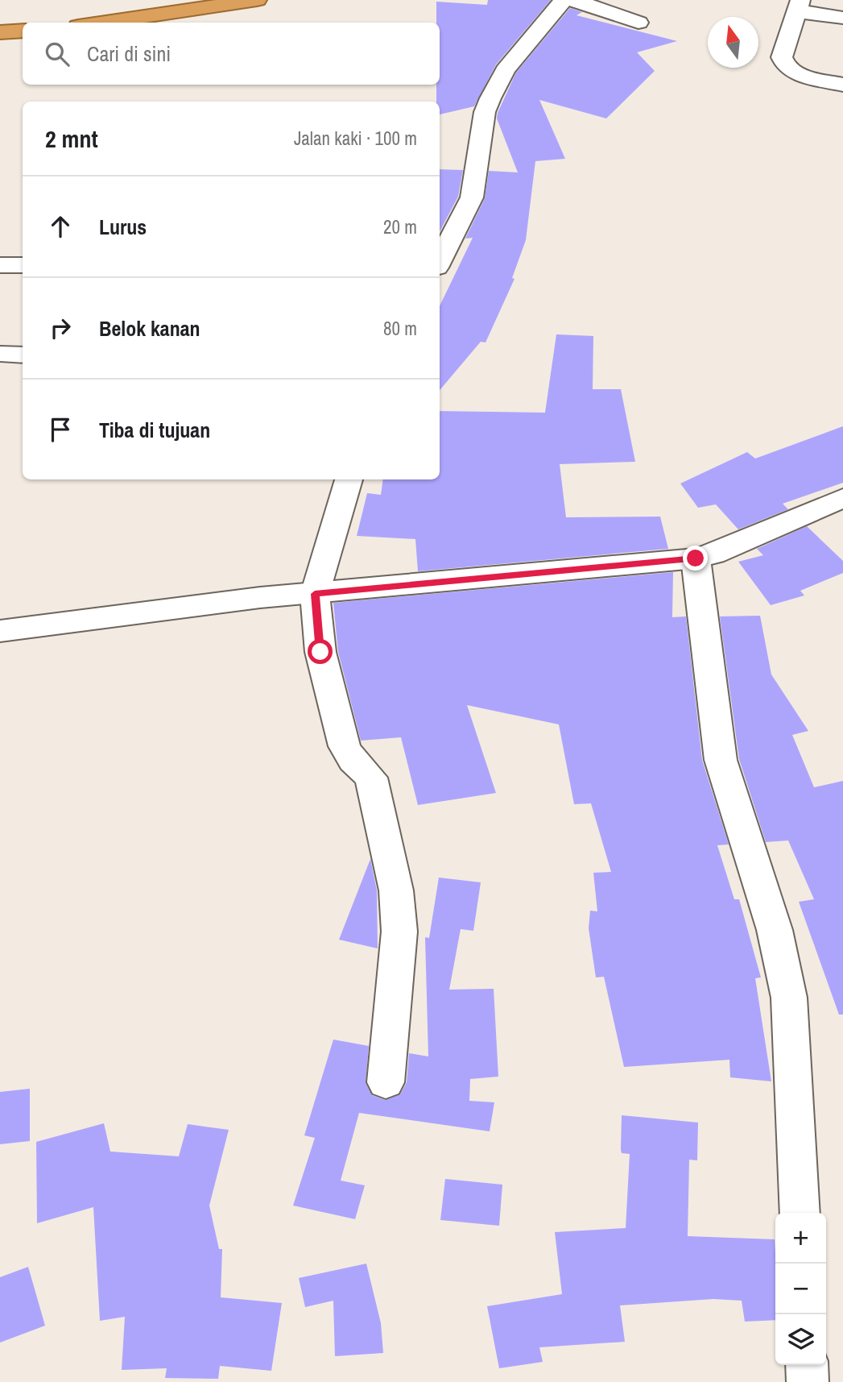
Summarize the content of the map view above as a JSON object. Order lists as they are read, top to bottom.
{
  "north": "top",
  "page": {
    "search": "Cari di sini",
    "heading": ["2 mnt", "Jalan kaki · 100 m"],
    "list": [
      ["Lurus", "20 m"],
      ["Belok kanan", "80 m"],
      "Tiba di tujuan"
    ],
    "map_buttons": ["+", "−"]
  }
}
